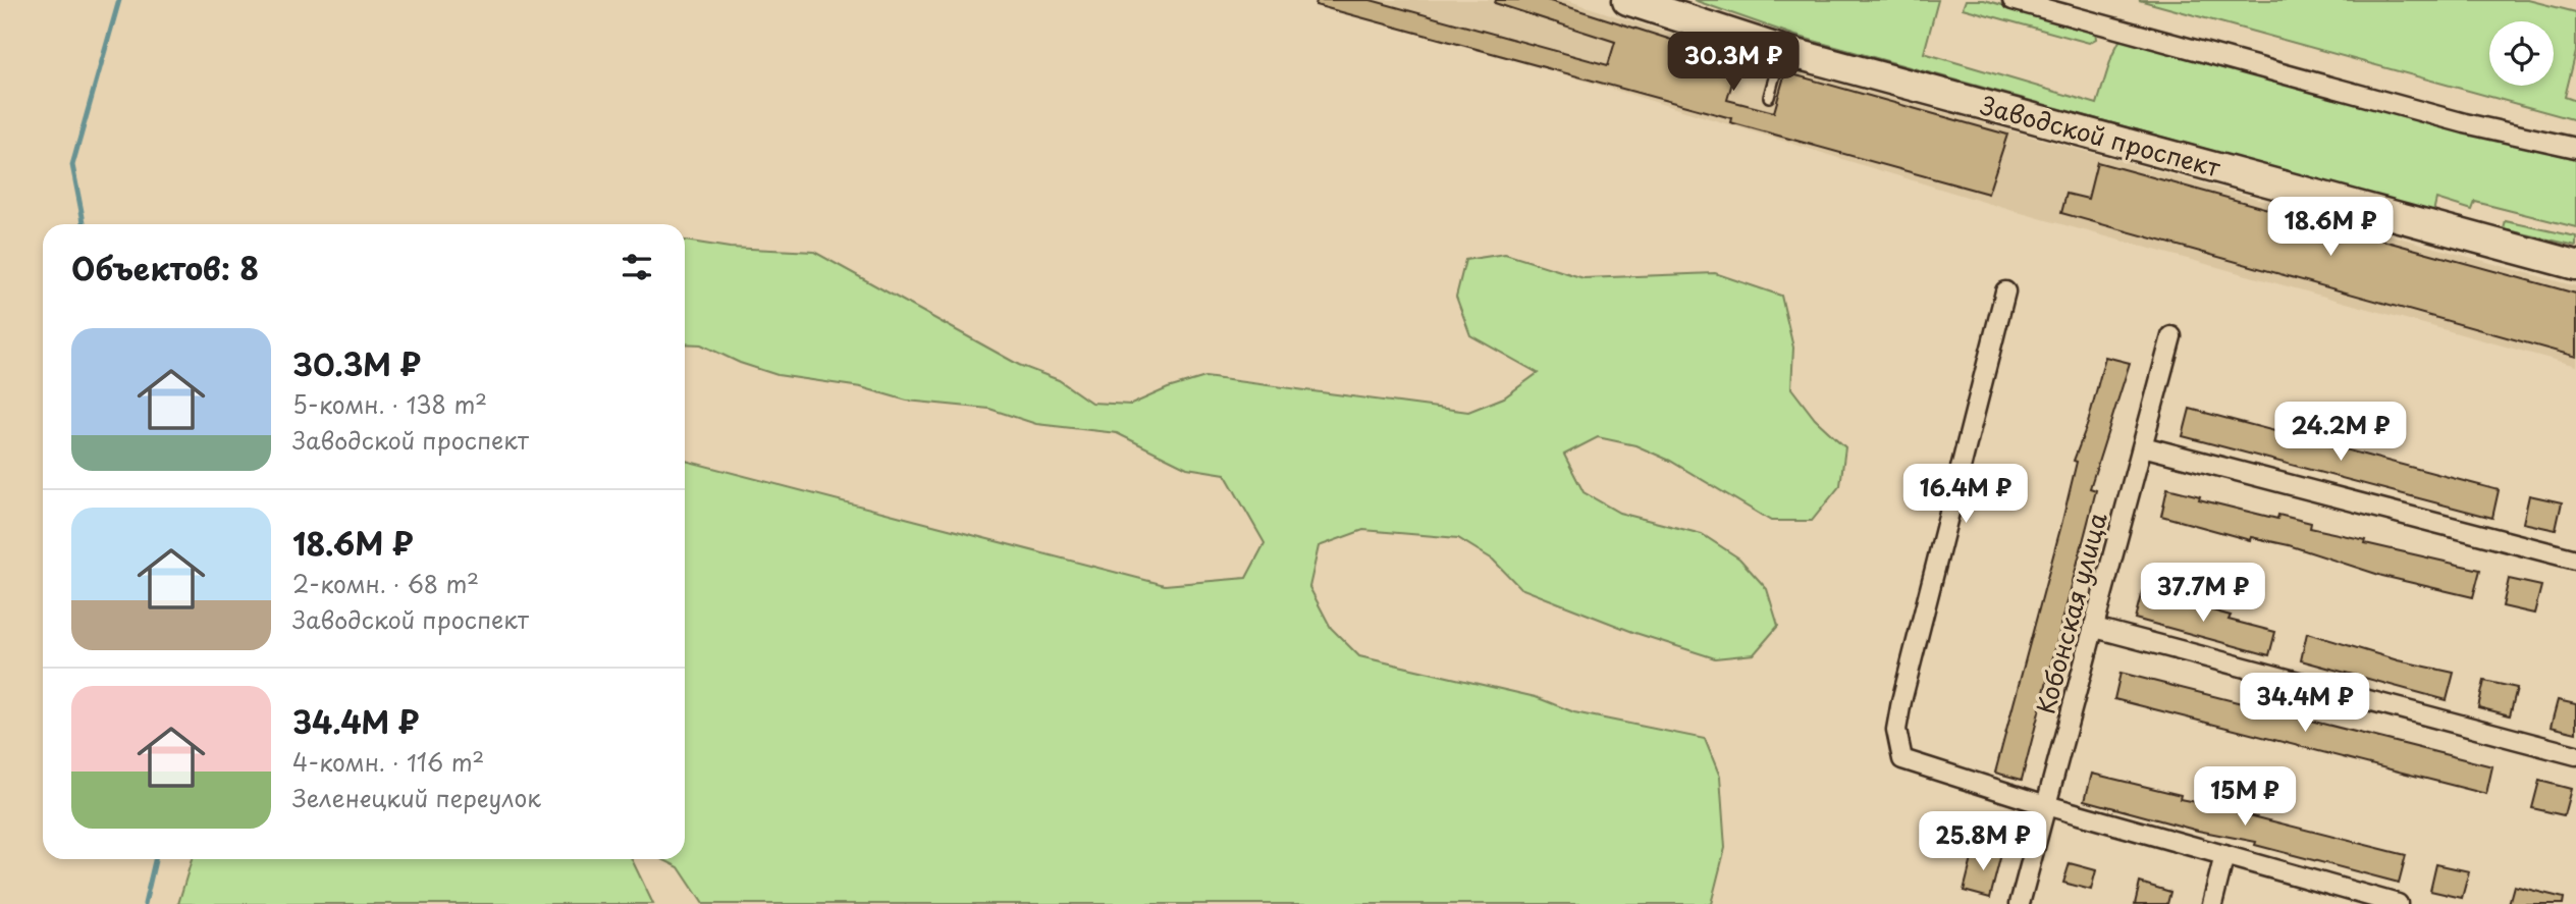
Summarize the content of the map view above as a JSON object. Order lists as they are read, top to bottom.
{
  "streets": {
    "main road": ["Заводской проспект"],
    "street": ["Кобонская улица"]
  },
  "page": {
    "price": [
      "30.3M ₽",
      "18.6M ₽",
      "24.2M ₽",
      "16.4M ₽",
      "37.7M ₽",
      "34.4M ₽",
      "15M ₽",
      "25.8M ₽"
    ],
    "heading": "Объектов: 8",
    "list": [
      {
        "name": "30.3M ₽",
        "note": "5-комн. · 138 m² · Заводской проспект"
      },
      {
        "name": "18.6M ₽",
        "note": "2-комн. · 68 m² · Заводской проспект"
      },
      {
        "name": "34.4M ₽",
        "note": "4-комн. · 116 m² · Зеленецкий переулок"
      }
    ]
  }
}
